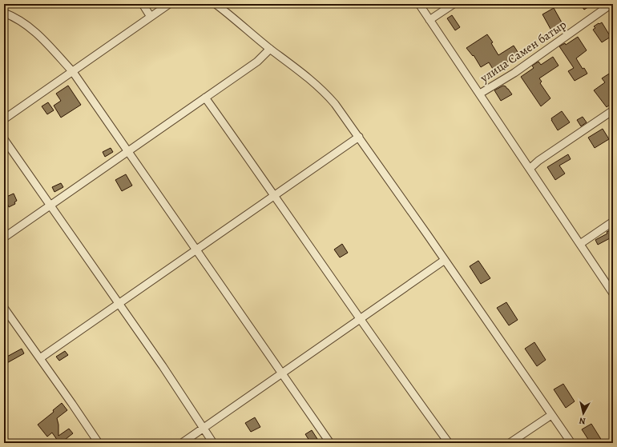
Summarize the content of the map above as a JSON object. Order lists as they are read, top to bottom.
{
  "streets": {
    "street": ["улица Самен батыр"]
  },
  "north": "bottom"
}
